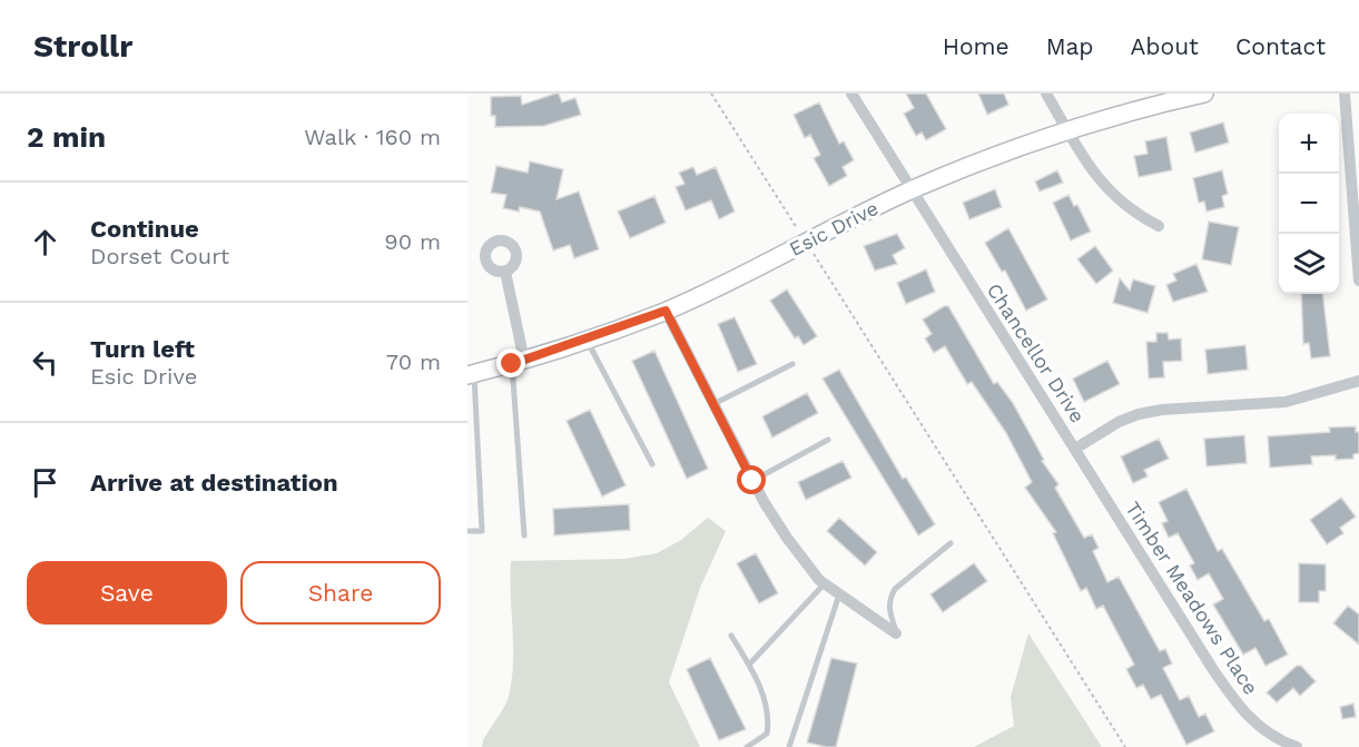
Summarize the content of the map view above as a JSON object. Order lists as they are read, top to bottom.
{
  "streets": {
    "street": ["Esic Drive", "Chancellor Drive", "Timber Meadows Place"]
  },
  "crossings": [
    ["Esic Drive", "Chancellor Drive"],
    ["Chancellor Drive", "Timber Meadows Place"]
  ],
  "page": {
    "header": "Strollr",
    "nav": [
      "Home",
      "Map",
      "About",
      "Contact"
    ],
    "heading": ["2 min", "Walk · 160 m"],
    "map_buttons": ["+", "−"],
    "list": [
      ["Continue", "Dorset Court", "90 m"],
      ["Turn left", "Esic Drive", "70 m"],
      "Arrive at destination"
    ],
    "buttons": ["Save", "Share"]
  }
}
